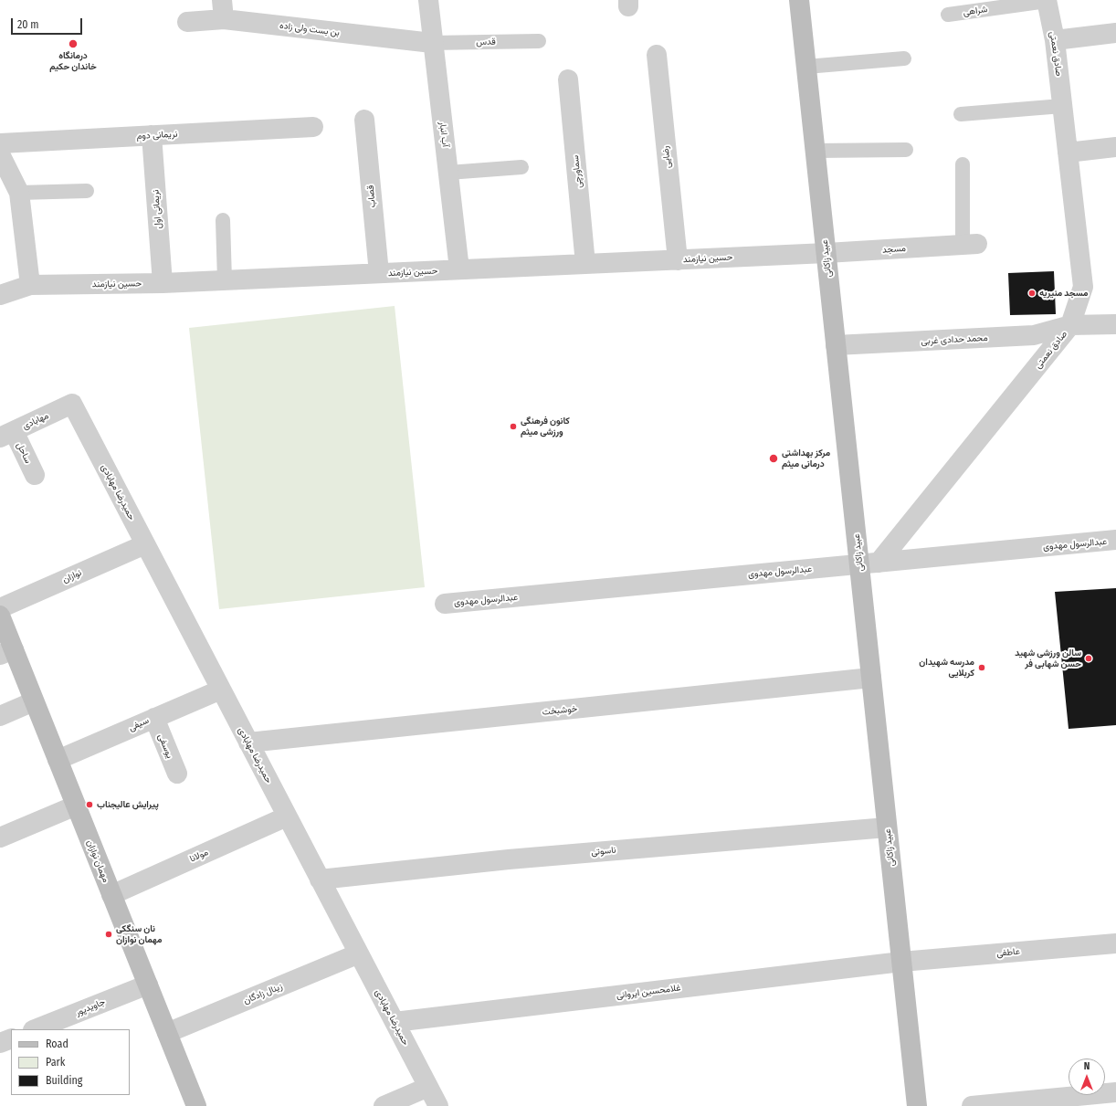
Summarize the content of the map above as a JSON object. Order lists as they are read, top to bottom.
{
  "streets": {
    "street": [
      "بن بست ولی زاده",
      "صادق نعمتی",
      "آب انبار",
      "نریمانی دوم",
      "رضایی",
      "سماورچی",
      "قصاب",
      "نریمانی اول",
      "مسجد",
      "حسین نیازمند",
      "عبید زاکانی",
      "محمد حدادی غربی",
      "مهابادی",
      "ساحل",
      "حمیدرضا مهابادی",
      "عبدالرسول مهدوی",
      "نوازان",
      "خوشبخت",
      "سیفی",
      "یوسفی",
      "ناسوتی",
      "مولانا",
      "مهمان نوازان",
      "عاطفی",
      "غلامحسین ایروانی",
      "زینال زادگان",
      "جاویدپور"
    ],
    "lane": ["شراهی", "قدس"]
  },
  "crossings": [
    ["شراهی", "صادق نعمتی"],
    ["بن بست ولی زاده", "قدس"],
    ["بن بست ولی زاده", "آب انبار"],
    ["قدس", "آب انبار"],
    ["صادق نعمتی", "عبید زاکانی"],
    ["صادق نعمتی", "محمد حدادی غربی"],
    ["صادق نعمتی", "عبدالرسول مهدوی"],
    ["آب انبار", "حسین نیازمند"],
    ["نریمانی دوم", "نریمانی اول"],
    ["رضایی", "حسین نیازمند"],
    ["سماورچی", "حسین نیازمند"],
    ["قصاب", "حسین نیازمند"],
    ["نریمانی اول", "حسین نیازمند"],
    ["مسجد", "حسین نیازمند"],
    ["مسجد", "عبید زاکانی"],
    ["حسین نیازمند", "عبید زاکانی"],
    ["عبید زاکانی", "محمد حدادی غربی"],
    ["عبید زاکانی", "عبدالرسول مهدوی"],
    ["عبید زاکانی", "خوشبخت"],
    ["عبید زاکانی", "ناسوتی"],
    ["عبید زاکانی", "عاطفی"],
    ["عبید زاکانی", "غلامحسین ایروانی"],
    ["مهابادی", "ساحل"],
    ["مهابادی", "حمیدرضا مهابادی"],
    ["حمیدرضا مهابادی", "نوازان"],
    ["حمیدرضا مهابادی", "خوشبخت"],
    ["حمیدرضا مهابادی", "سیفی"],
    ["حمیدرضا مهابادی", "ناسوتی"],
    ["حمیدرضا مهابادی", "مولانا"],
    ["حمیدرضا مهابادی", "غلامحسین ایروانی"],
    ["حمیدرضا مهابادی", "زینال زادگان"],
    ["سیفی", "یوسفی"],
    ["سیفی", "مهمان نوازان"],
    ["مولانا", "مهمان نوازان"],
    ["مهمان نوازان", "زینال زادگان"],
    ["مهمان نوازان", "جاویدپور"],
    ["عاطفی", "غلامحسین ایروانی"]
  ],
  "places": [
    "درمانگاه خاندان حکیم",
    "مسجد منیریه",
    "کانون فرهنگی ورزشی میثم",
    "مرکز بهداشتی درمانی میثم",
    "سالن ورزشی شهید حسن شهابی فر",
    "مدرسه شهیدان کربلایی",
    "پیرایش عالیجناب",
    "نان سنگکی مهمان‌ نوازان"
  ],
  "legend": ["Road", "Park", "Building"],
  "scale_bar": "20 m",
  "north": "top"
}
